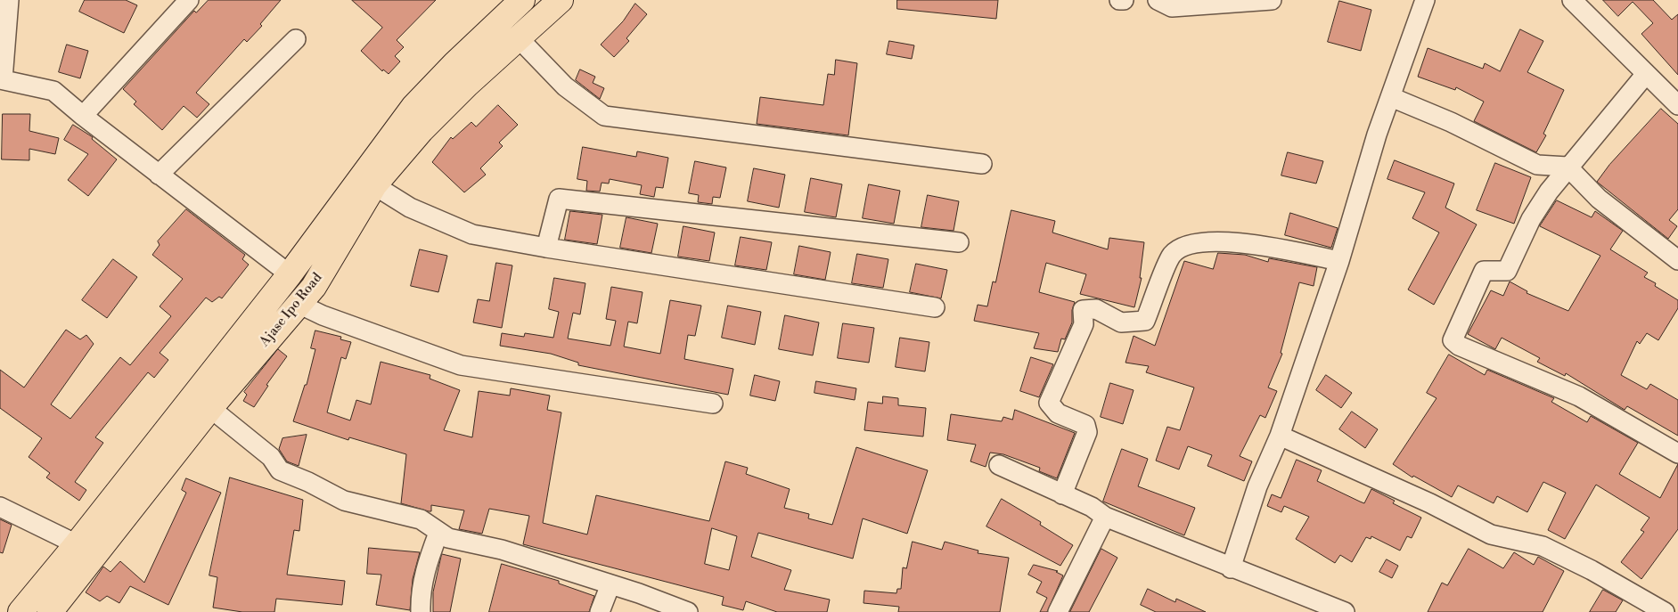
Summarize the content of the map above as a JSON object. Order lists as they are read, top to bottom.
{
  "streets": {
    "highway": ["Ajase Ipo Road"]
  }
}
